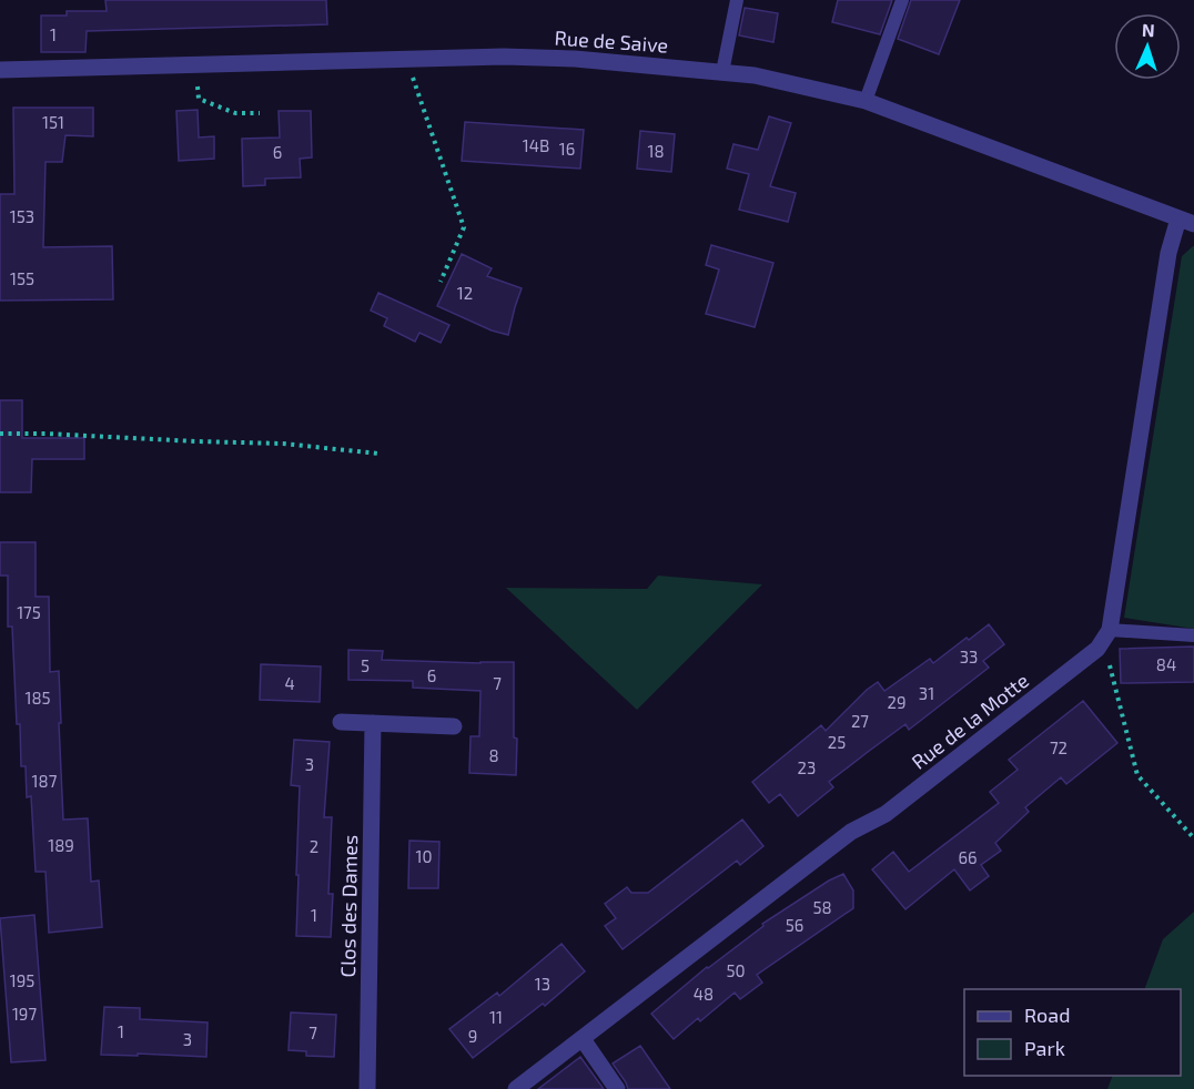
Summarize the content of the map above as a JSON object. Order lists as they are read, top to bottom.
{
  "streets": {
    "street": ["Rue de Saive", "Rue de la Motte", "Clos des Dames"]
  },
  "crossings": [
    ["Rue de Saive", "Rue de la Motte"]
  ],
  "house_numbers": [
    "1",
    "151",
    "14B",
    "16",
    "18",
    "6",
    "153",
    "155",
    "12",
    "175",
    "33",
    "84",
    "5",
    "6",
    "4",
    "7",
    "31",
    "185",
    "29",
    "27",
    "25",
    "72",
    "8",
    "3",
    "23",
    "187",
    "189",
    "2",
    "10",
    "66",
    "58",
    "1",
    "56",
    "50",
    "195",
    "13",
    "48",
    "197",
    "11",
    "1",
    "7",
    "9",
    "3"
  ],
  "legend": ["Road", "Park"],
  "north": "top"
}
